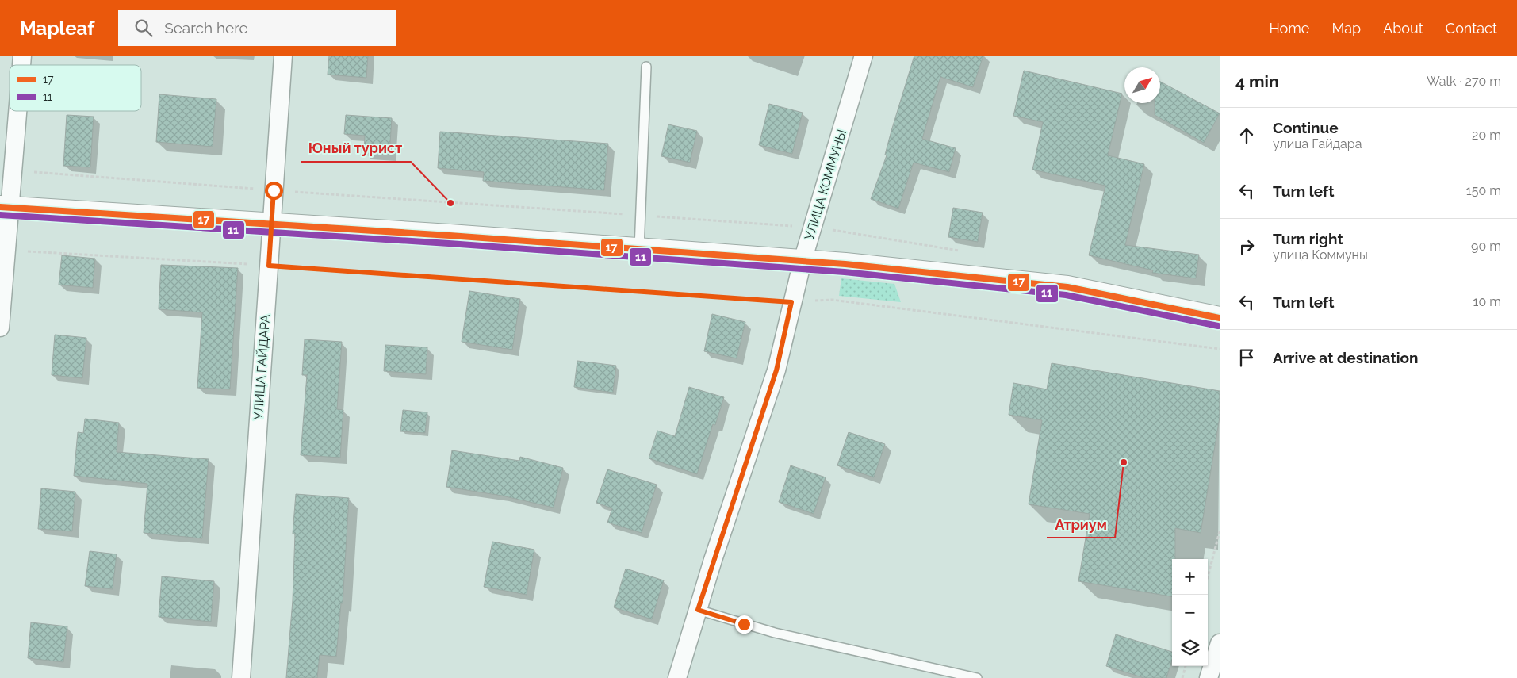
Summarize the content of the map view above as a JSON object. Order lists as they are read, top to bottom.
{
  "streets": {
    "street": ["УЛИЦА КОММУНЫ", "УЛИЦА ГАЙДАРА"]
  },
  "places": ["Юный турист", "Атриум"],
  "lines": ["transit line 17", "transit line 11"],
  "legend": ["17", "11"],
  "north": "top right",
  "page": {
    "header": "Mapleaf",
    "search": "Search here",
    "nav": [
      "Home",
      "Map",
      "About",
      "Contact"
    ],
    "heading": ["4 min", "Walk · 270 m"],
    "list": [
      ["Continue", "улица Гайдара", "20 m"],
      ["Turn left", "150 m"],
      ["Turn right", "улица Коммуны", "90 m"],
      ["Turn left", "10 m"],
      "Arrive at destination"
    ],
    "map_buttons": ["+", "−"]
  }
}
